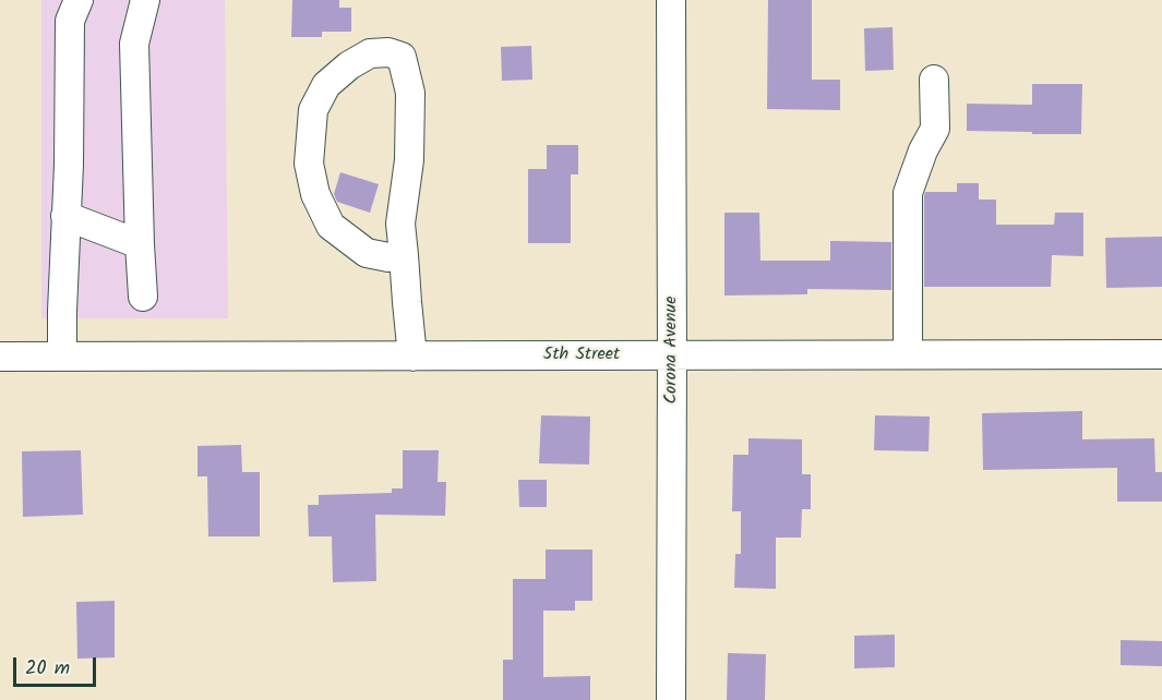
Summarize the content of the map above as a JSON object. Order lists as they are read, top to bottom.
{
  "streets": {
    "street": ["Corona Avenue", "5th Street"]
  },
  "crossings": [
    ["Corona Avenue", "5th Street"]
  ],
  "scale_bar": "20 m"
}
